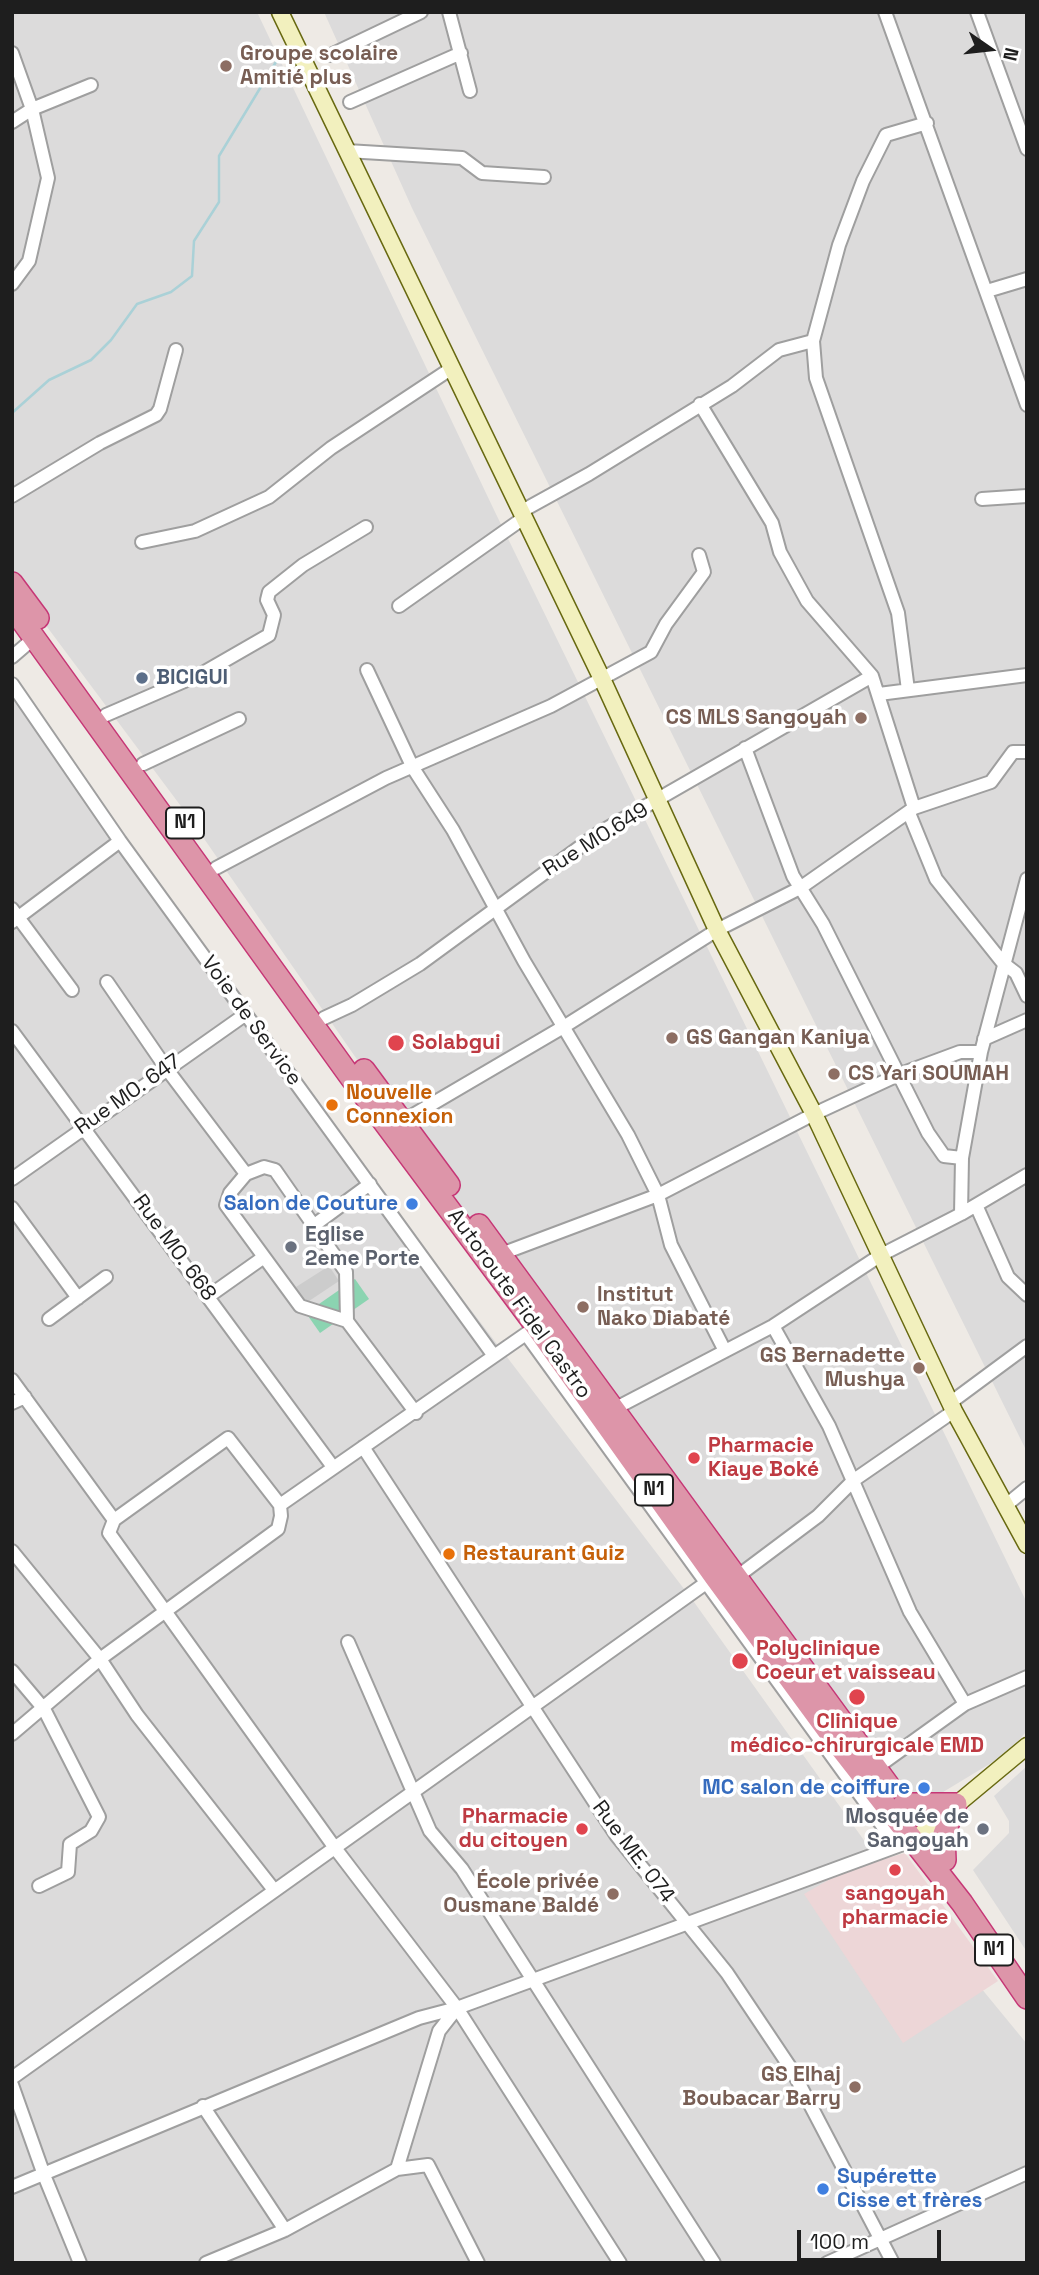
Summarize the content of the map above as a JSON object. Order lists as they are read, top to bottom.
{
  "streets": {
    "highway": ["N1", "Autoroute Fidel Castro"],
    "street": [
      "Rue MO.649",
      "Voie de Service",
      "Rue MO. 647",
      "Rue MO. 668",
      "Rue ME. 074"
    ]
  },
  "crossings": [
    ["Rue MO.649", "Autoroute Fidel Castro"],
    ["Voie de Service", "Rue MO. 647"],
    ["Rue MO. 647", "Rue MO. 668"]
  ],
  "places": [
    "Groupe scolaire Amitié plus",
    "BICIGUI",
    "CS MLS Sangoyah",
    "GS Gangan Kaniya",
    "Solabgui",
    "CS Yari SOUMAH",
    "Nouvelle Connexion",
    "Salon de Couture",
    "Eglise 2eme Porte",
    "Institut Nako Diabaté",
    "GS Bernadette Mushya",
    "Pharmacie Kiaye Boké",
    "Restaurant Guiz",
    "Polyclinique Coeur et vaisseau",
    "Clinique médico-chirurgicale EMD",
    "MC salon de coiffure",
    "Pharmacie du citoyen",
    "Mosquée de Sangoyah",
    "sangoyah pharmacie",
    "École privée Ousmane Baldé",
    "GS Elhaj Boubacar Barry",
    "Supérette Cisse et frères"
  ],
  "scale_bar": "100 m",
  "north": "right"
}
